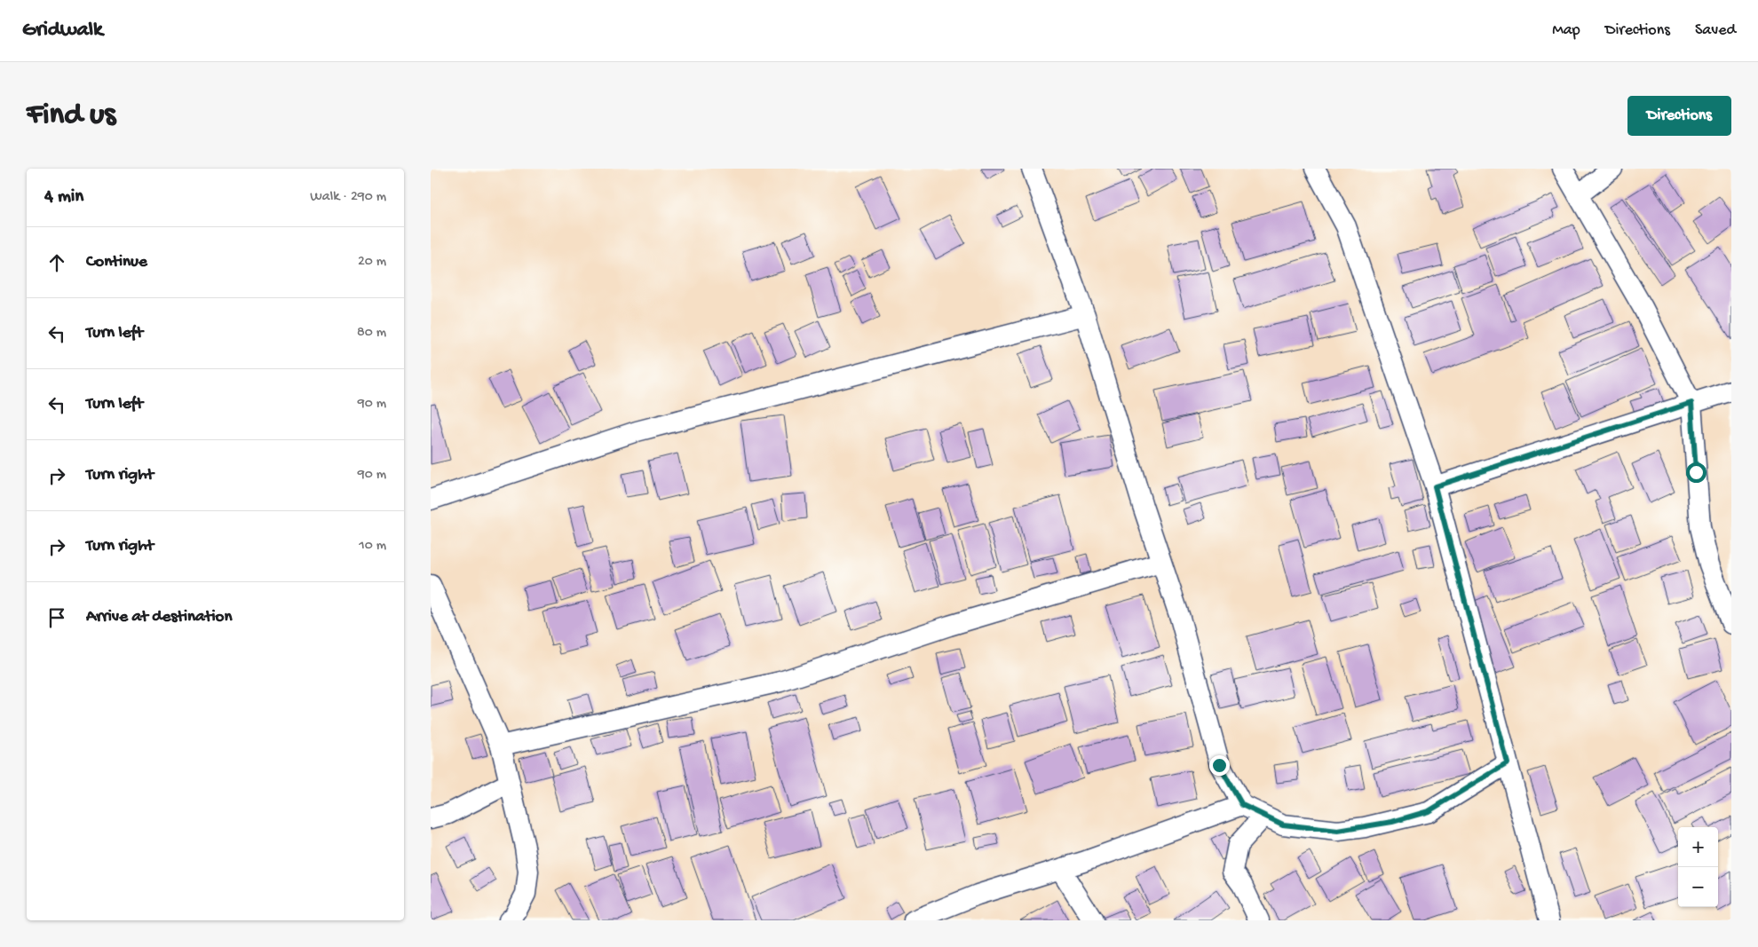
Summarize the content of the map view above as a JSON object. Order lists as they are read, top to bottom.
{
  "page": {
    "header": "Gridwalk",
    "nav": ["Map", "Directions", "Saved"],
    "buttons": "Directions",
    "title": "Find us",
    "heading": ["4 min", "Walk · 290 m"],
    "list": [
      ["Continue", "20 m"],
      ["Turn left", "80 m"],
      ["Turn left", "90 m"],
      ["Turn right", "90 m"],
      ["Turn right", "10 m"],
      "Arrive at destination"
    ],
    "map_buttons": ["+", "−"]
  }
}
